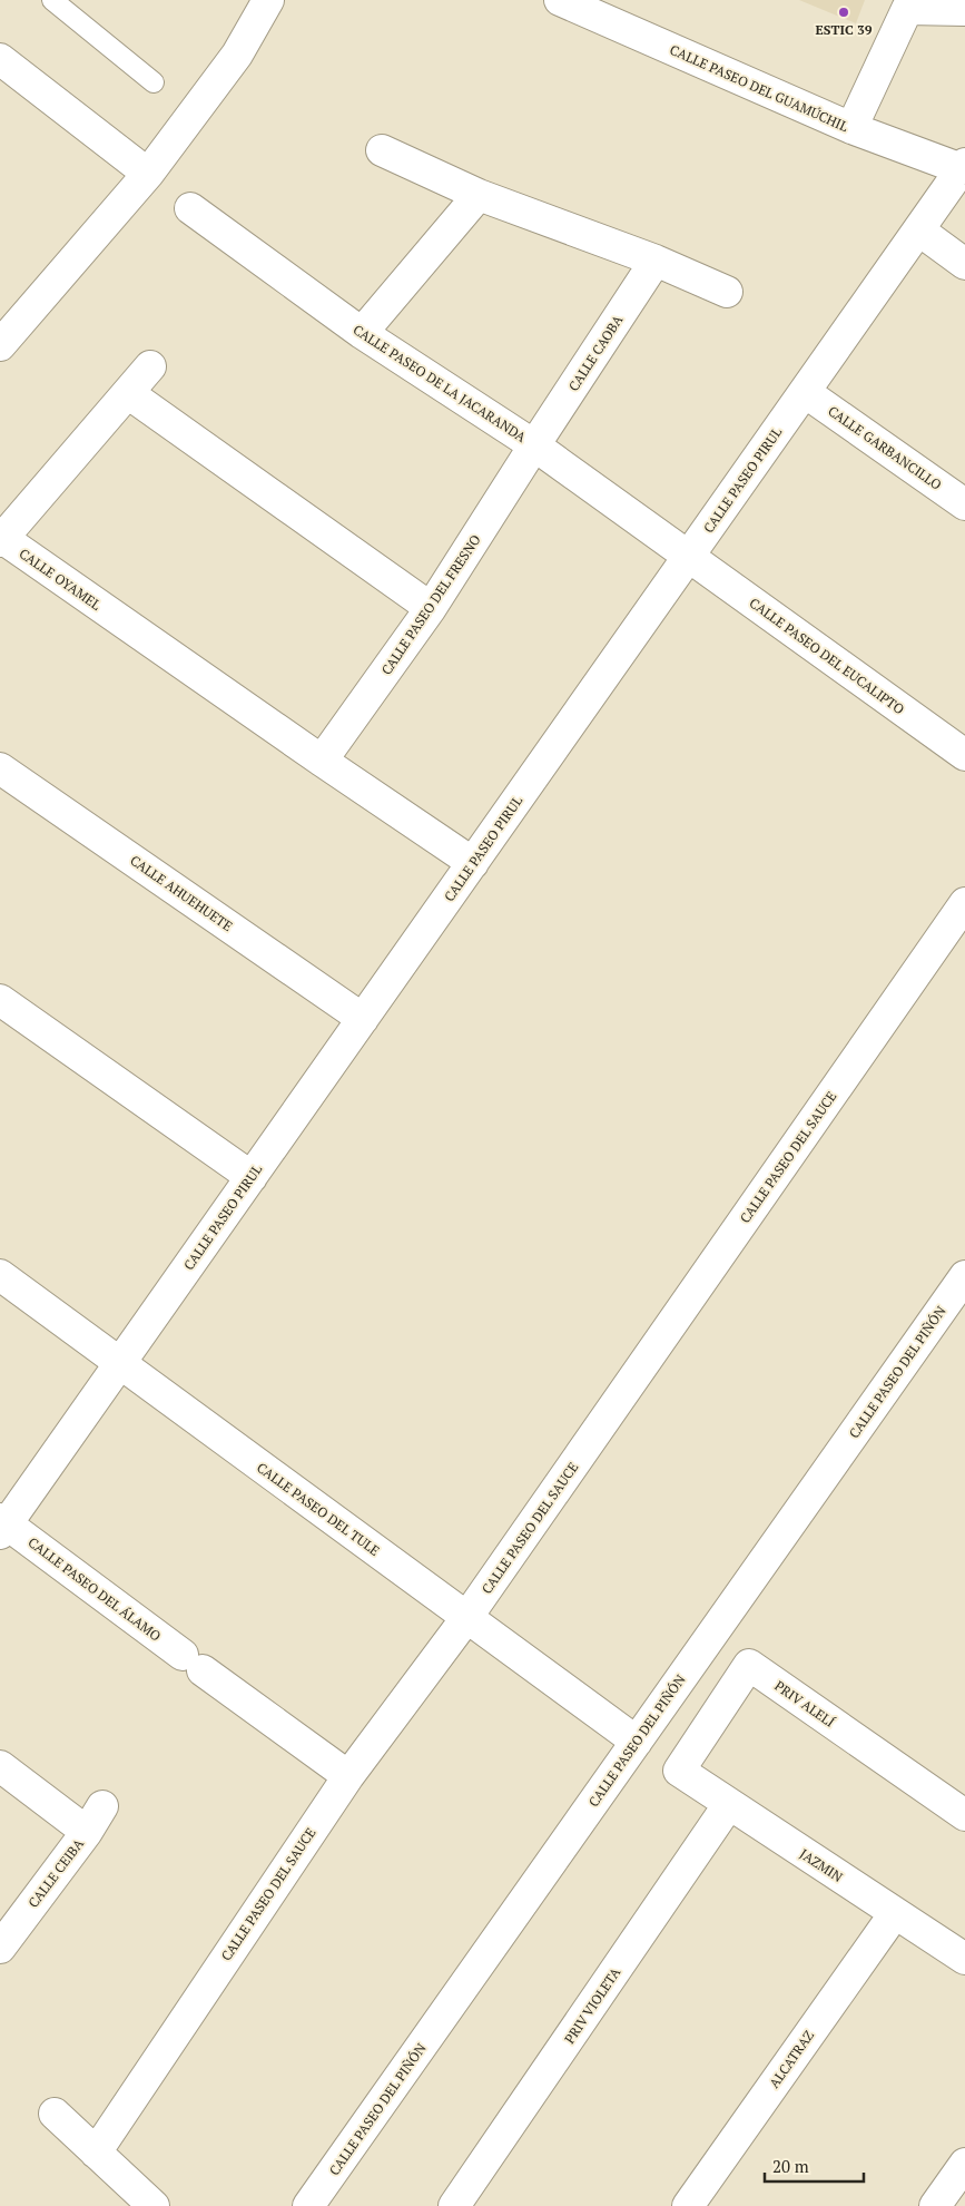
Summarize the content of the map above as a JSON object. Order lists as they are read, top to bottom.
{
  "streets": {
    "street": [
      "CALLE PASEO DEL GUAMÚCHIL",
      "CALLE CAOBA",
      "CALLE PASEO DE LA JACARANDA",
      "CALLE GARBANCILLO",
      "CALLE PASEO PIRUL",
      "CALLE OYAMEL",
      "CALLE PASEO DEL FRESNO",
      "CALLE PASEO DEL EUCALIPTO",
      "CALLE AHUEHUETE",
      "CALLE PASEO DEL SAUCE",
      "CALLE PASEO DEL PIÑÓN",
      "CALLE PASEO DEL TULE",
      "CALLE PASEO DEL ÁLAMO",
      "PRIV ALELÍ",
      "JAZMIN",
      "CALLE CEIBA",
      "PRIV VIOLETA",
      "ALCATRAZ"
    ]
  },
  "crossings": [
    ["CALLE PASEO DEL GUAMÚCHIL", "CALLE PASEO PIRUL"],
    ["CALLE CAOBA", "CALLE PASEO DE LA JACARANDA"],
    ["CALLE CAOBA", "CALLE PASEO DEL FRESNO"],
    ["CALLE PASEO DE LA JACARANDA", "CALLE PASEO PIRUL"],
    ["CALLE PASEO DE LA JACARANDA", "CALLE PASEO DEL FRESNO"],
    ["CALLE PASEO DE LA JACARANDA", "CALLE PASEO DEL EUCALIPTO"],
    ["CALLE GARBANCILLO", "CALLE PASEO PIRUL"],
    ["CALLE PASEO PIRUL", "CALLE OYAMEL"],
    ["CALLE PASEO PIRUL", "CALLE PASEO DEL EUCALIPTO"],
    ["CALLE PASEO PIRUL", "CALLE AHUEHUETE"],
    ["CALLE PASEO PIRUL", "CALLE PASEO DEL TULE"],
    ["CALLE PASEO PIRUL", "CALLE PASEO DEL ÁLAMO"],
    ["CALLE OYAMEL", "CALLE PASEO DEL FRESNO"],
    ["CALLE PASEO DEL SAUCE", "CALLE PASEO DEL TULE"],
    ["CALLE PASEO DEL SAUCE", "CALLE PASEO DEL ÁLAMO"],
    ["CALLE PASEO DEL PIÑÓN", "CALLE PASEO DEL TULE"],
    ["PRIV ALELÍ", "JAZMIN"],
    ["JAZMIN", "PRIV VIOLETA"],
    ["JAZMIN", "ALCATRAZ"]
  ],
  "places": ["ESTIC 39"],
  "scale_bar": "20 m"
}
